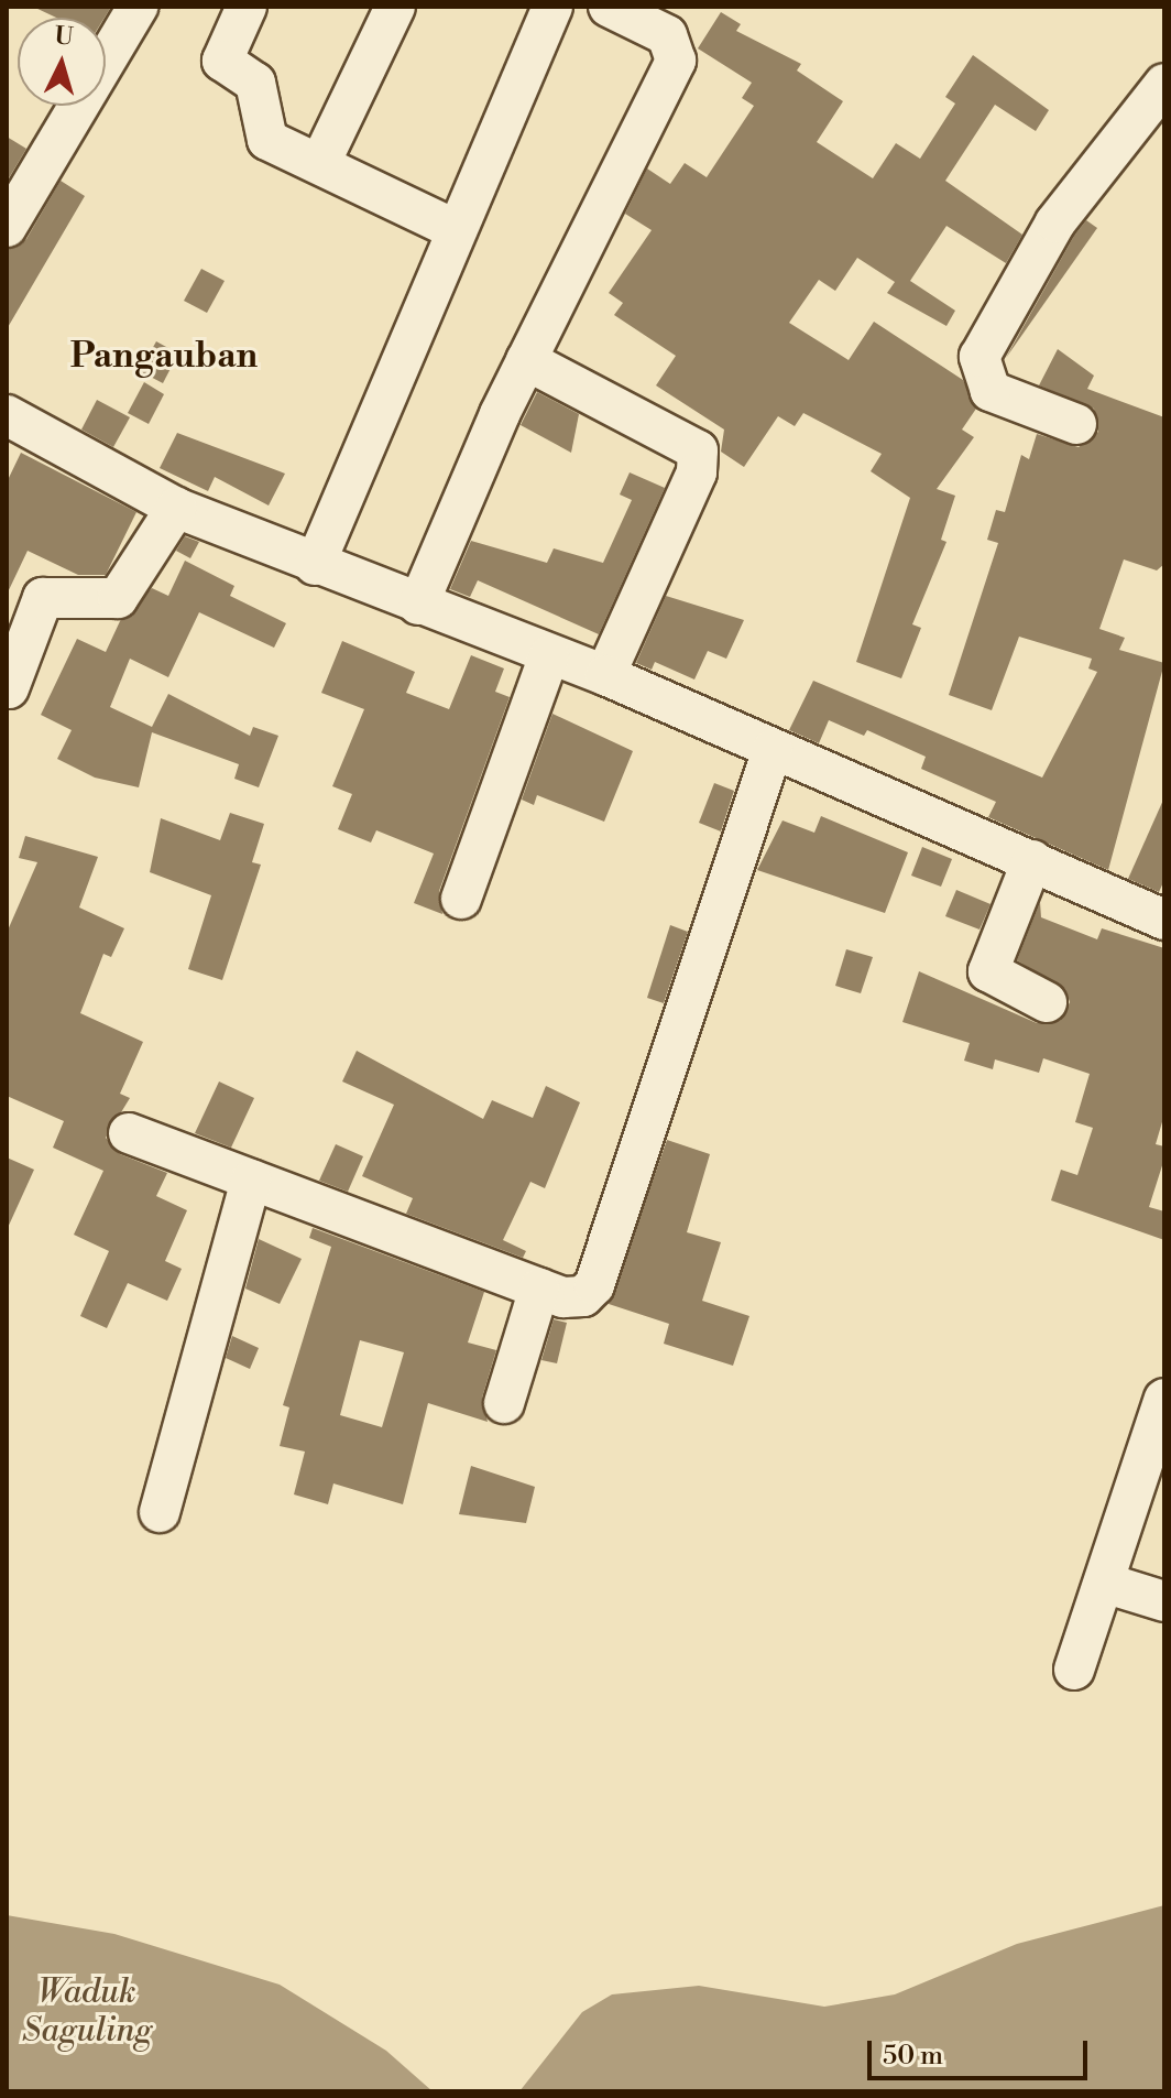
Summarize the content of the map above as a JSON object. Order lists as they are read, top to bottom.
{
  "districts": ["Pangauban"],
  "water": ["Waduk Saguling"],
  "scale_bar": "50 m",
  "north": "top"
}
